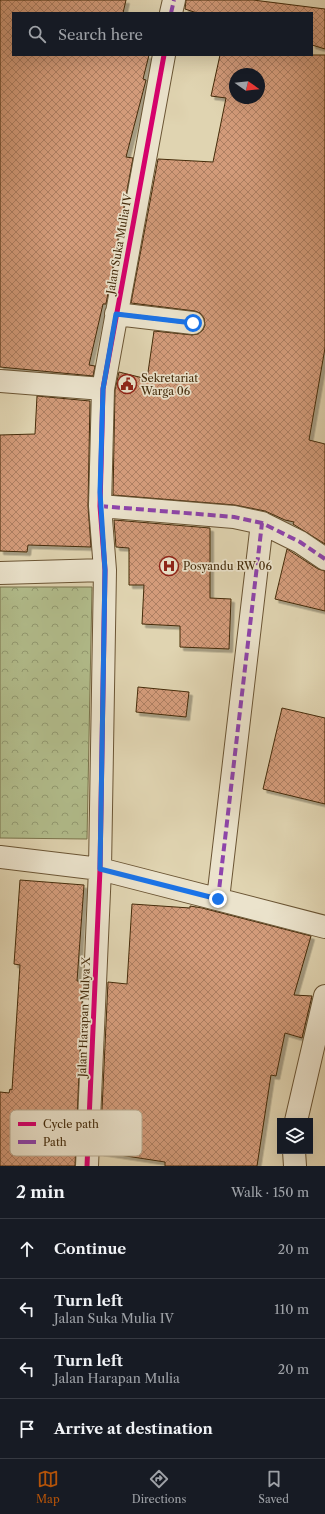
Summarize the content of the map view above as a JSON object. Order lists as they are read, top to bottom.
{
  "streets": {
    "street": ["Jalan Suka Mulia IV", "Jalan Harapan Mulya X"]
  },
  "crossings": [
    ["Jalan Suka Mulia IV", "Jalan Harapan Mulya X"]
  ],
  "places": {
    "public building": ["Sekretariat Warga 06"],
    "hospital": ["Posyandu RW 06"]
  },
  "legend": ["Cycle path", "Path"],
  "north": "right",
  "page": {
    "search": "Search here",
    "heading": ["2 min", "Walk · 150 m"],
    "list": [
      ["Continue", "20 m"],
      ["Turn left", "Jalan Suka Mulia IV", "110 m"],
      ["Turn left", "Jalan Harapan Mulia", "20 m"],
      "Arrive at destination"
    ],
    "nav": ["Map", "Directions", "Saved"]
  }
}
